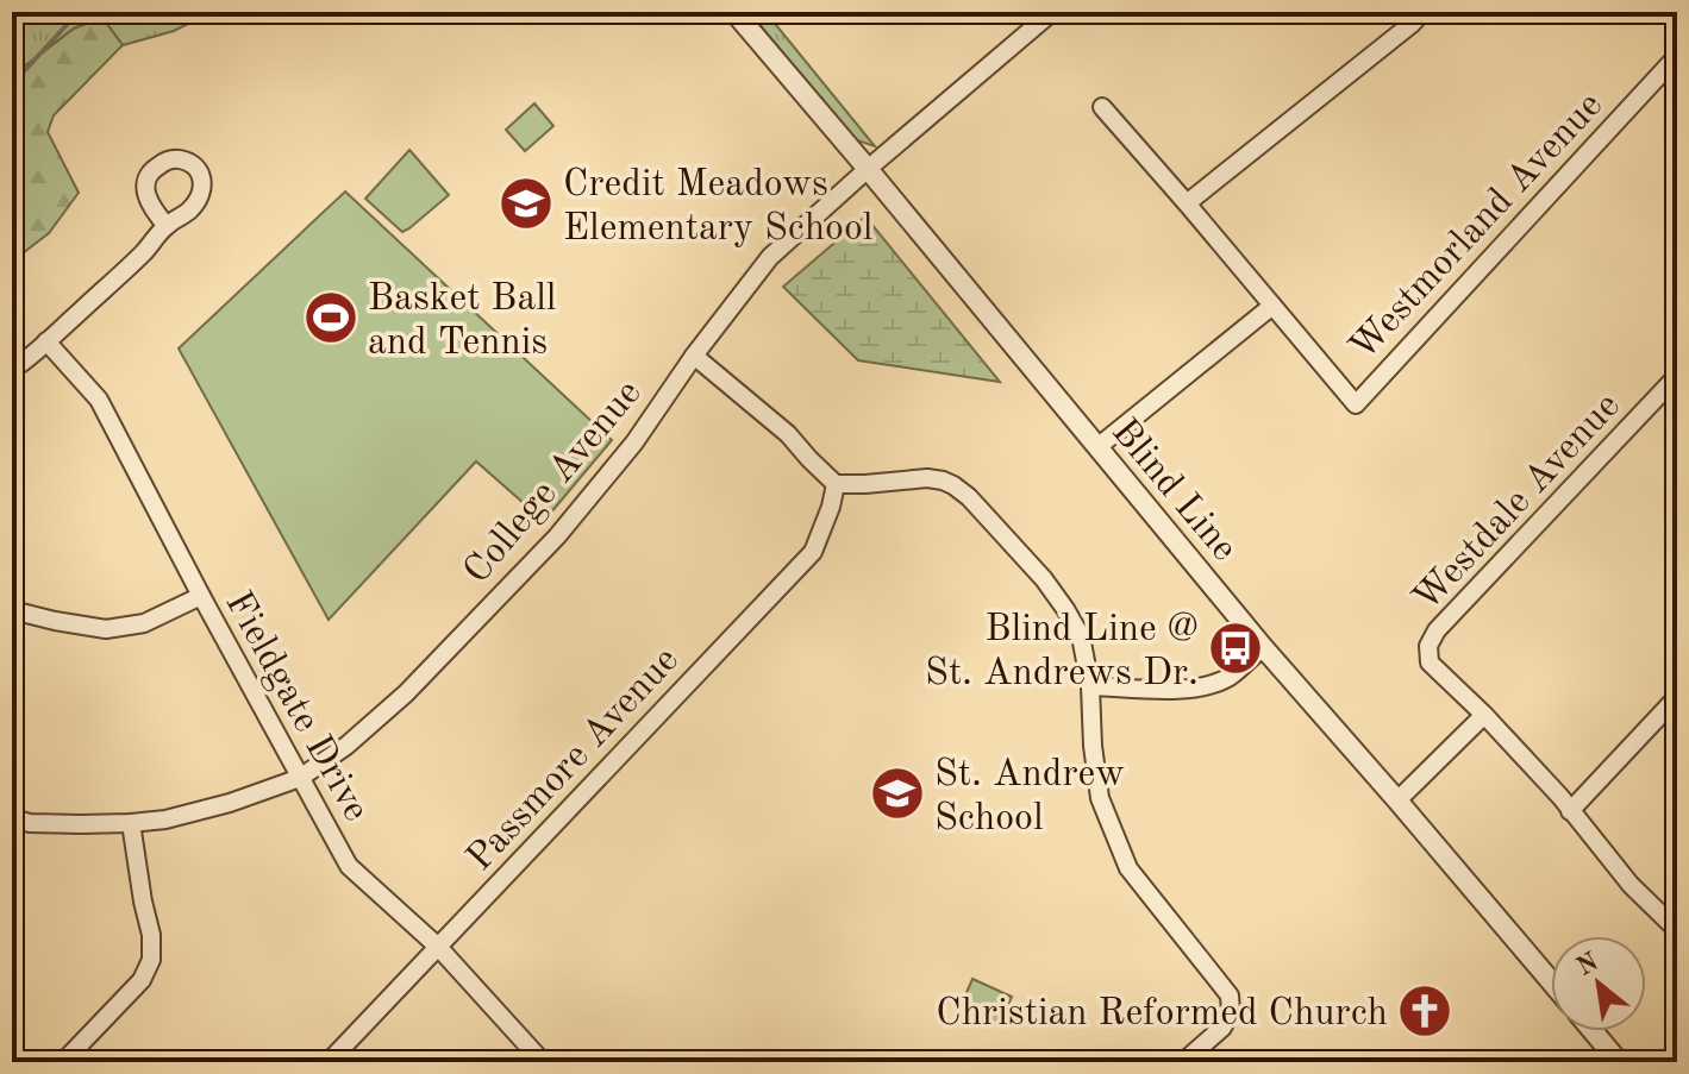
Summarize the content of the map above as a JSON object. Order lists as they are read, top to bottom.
{
  "streets": {
    "street": [
      "Westmorland Avenue",
      "College Avenue",
      "Blind Line",
      "Westdale Avenue",
      "Fieldgate Drive",
      "Passmore Avenue"
    ]
  },
  "crossings": [
    ["College Avenue", "Blind Line"],
    ["College Avenue", "Fieldgate Drive"],
    ["Fieldgate Drive", "Passmore Avenue"]
  ],
  "places": {
    "school or university": ["Credit Meadows Elementary School", "St. Andrew School"],
    "sports": ["Basket Ball and Tennis"],
    "bus stop": ["Blind Line @ St. Andrews Dr."],
    "church": ["Christian Reformed Church"]
  },
  "north": "top left"
}
